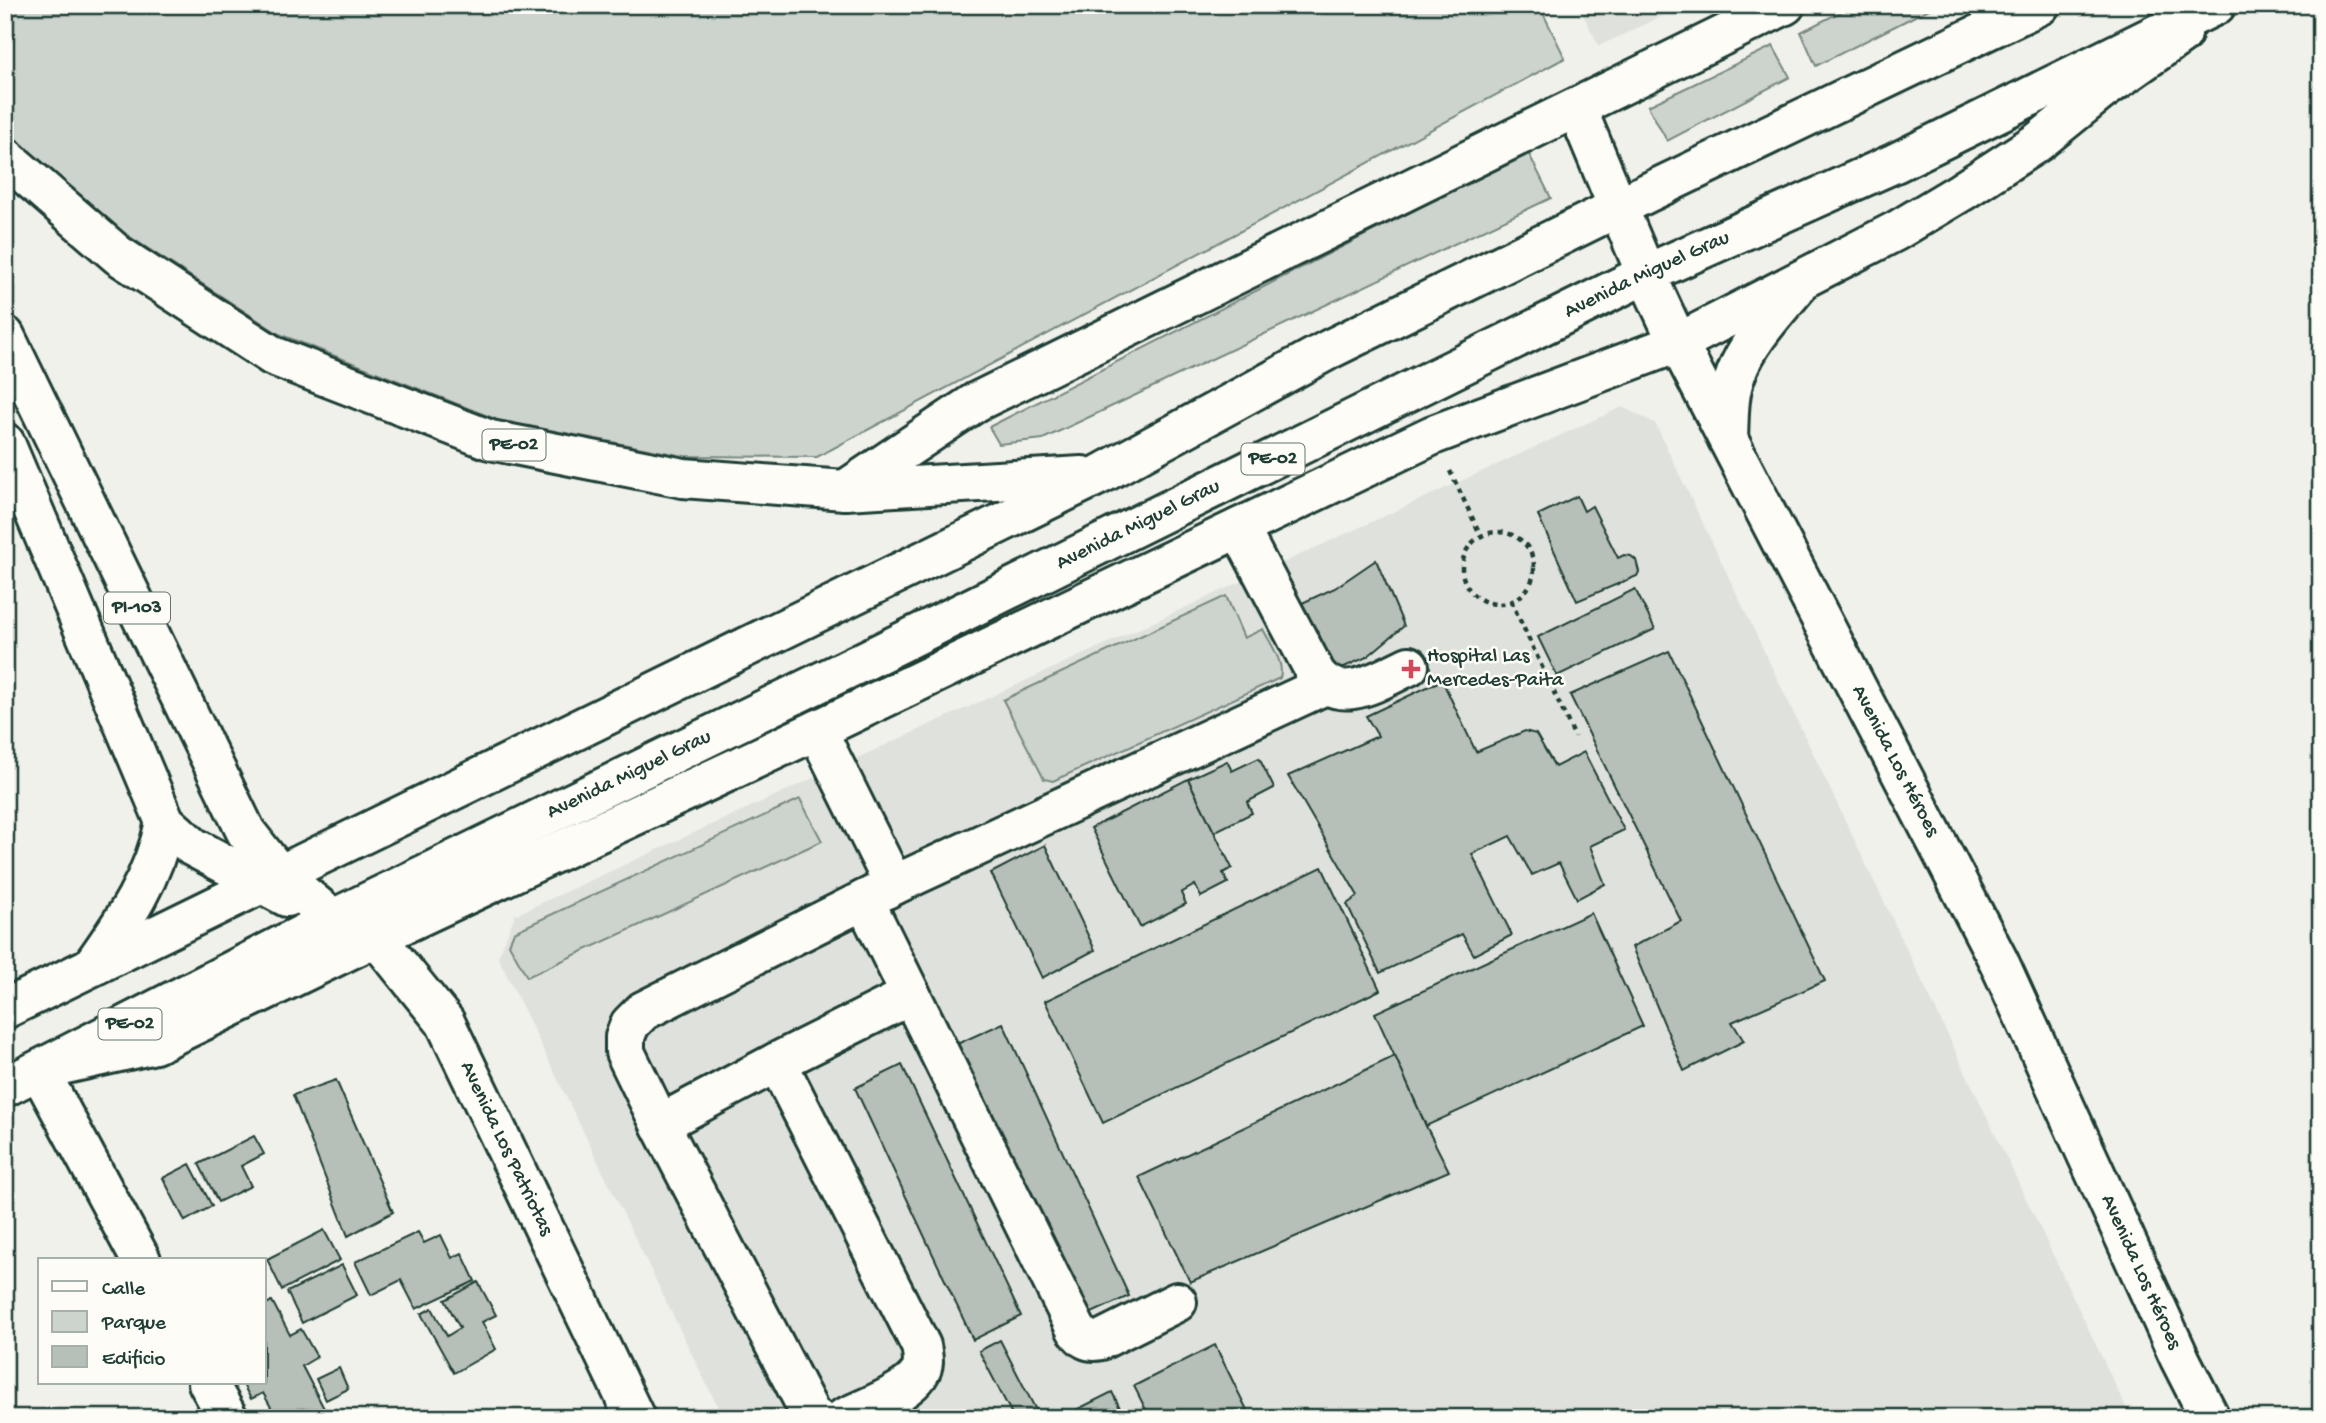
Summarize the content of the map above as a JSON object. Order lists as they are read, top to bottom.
{
  "streets": {
    "main road": [
      "Avenida Miguel Grau",
      "PE-02",
      "PI-103",
      "Avenida Los Héroes",
      "Avenida Los Patriotas"
    ]
  },
  "crossings": [
    ["Avenida Miguel Grau", "PE-02"],
    ["Avenida Miguel Grau", "PI-103"],
    ["Avenida Miguel Grau", "Avenida Los Héroes"],
    ["Avenida Miguel Grau", "Avenida Los Patriotas"],
    ["PE-02", "PI-103"],
    ["PE-02", "Avenida Los Héroes"],
    ["PI-103", "Avenida Los Patriotas"]
  ],
  "places": {
    "health": ["Hospital Las Mercedes-Paita"]
  },
  "legend": ["Calle", "Parque", "Edificio"]
}
